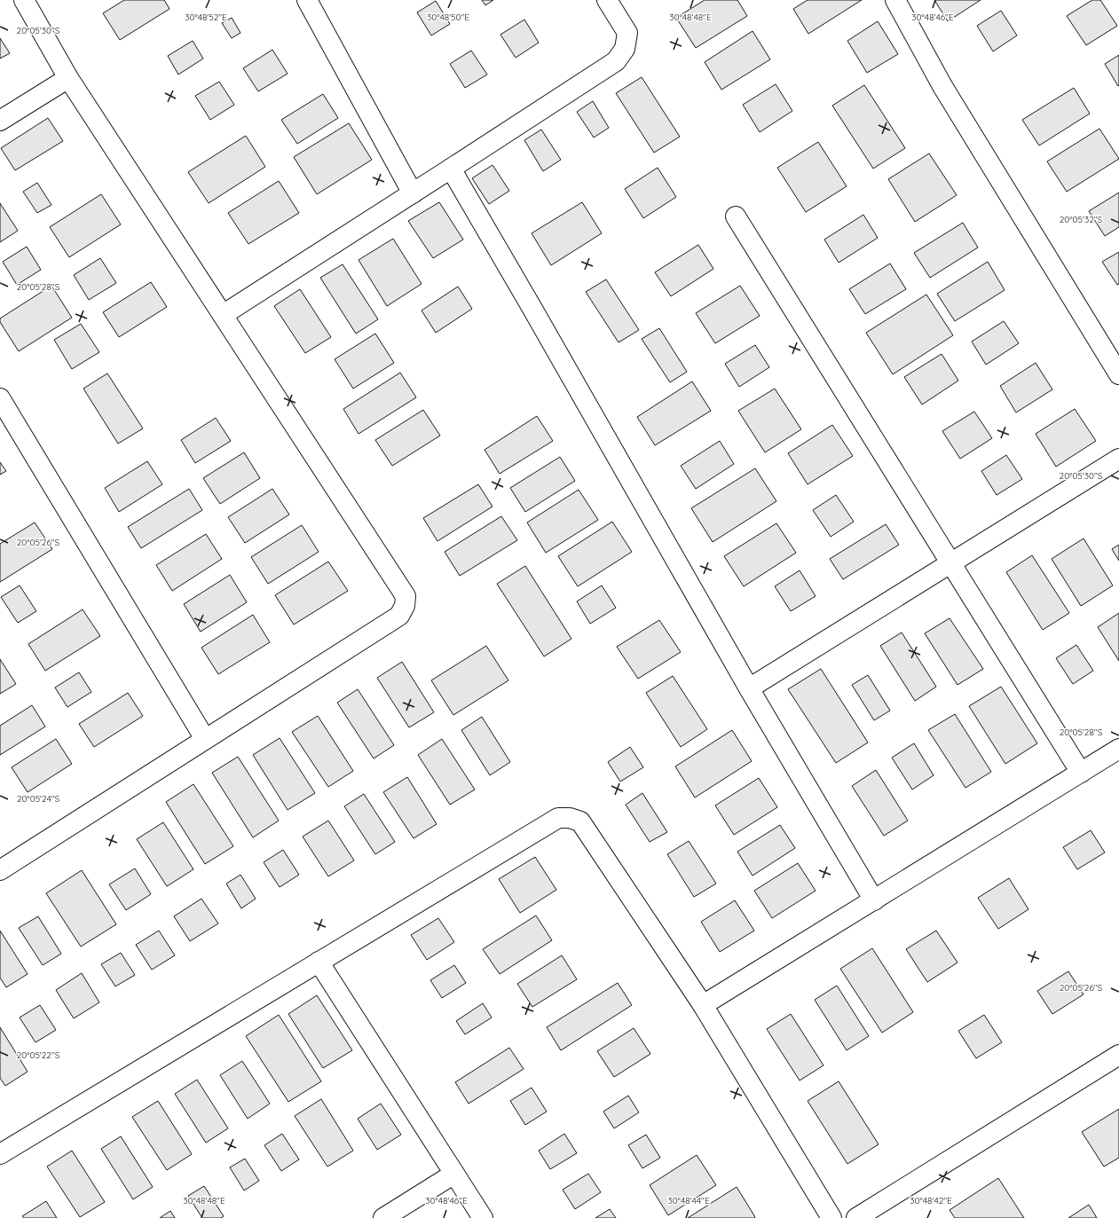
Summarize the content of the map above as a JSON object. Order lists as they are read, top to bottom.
{
  "coordinates": [
    "30°48'52\"E",
    "30°48'50\"E",
    "30°48'48\"E",
    "30°48'46\"E",
    "20°05'30\"S",
    "20°05'32\"S",
    "20°05'28\"S",
    "20°05'26\"S",
    "20°05'24\"S",
    "20°05'22\"S",
    "30°48'44\"E",
    "30°48'42\"E"
  ]
}
